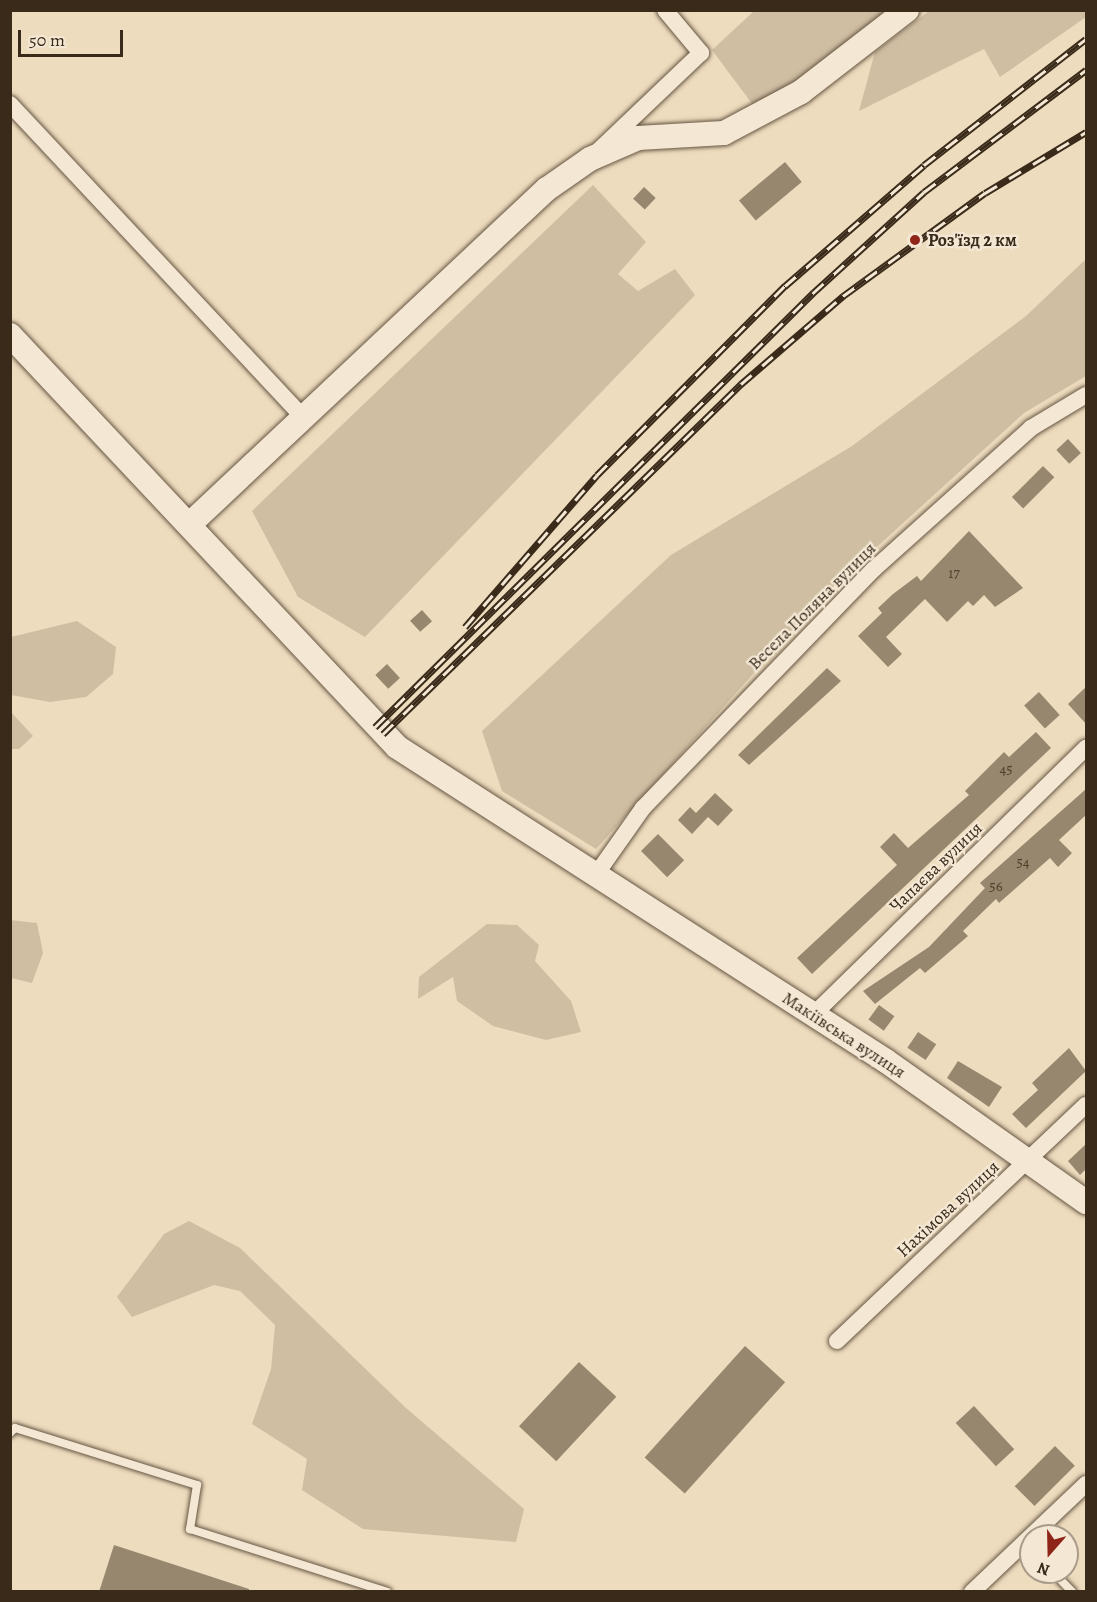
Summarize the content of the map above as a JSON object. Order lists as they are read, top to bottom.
{
  "streets": {
    "main road": ["Макіївська вулиця"],
    "street": ["Весела Поляна вулиця", "Чапаєва вулиця", "Нахімова вулиця"]
  },
  "crossings": [
    ["Весела Поляна вулиця", "Макіївська вулиця"],
    ["Чапаєва вулиця", "Макіївська вулиця"],
    ["Макіївська вулиця", "Нахімова вулиця"]
  ],
  "places": ["Роз'їзд 2 км"],
  "house_numbers": [
    "17",
    "45",
    "54",
    "56"
  ],
  "scale_bar": "50 m",
  "north": "bottom"
}
